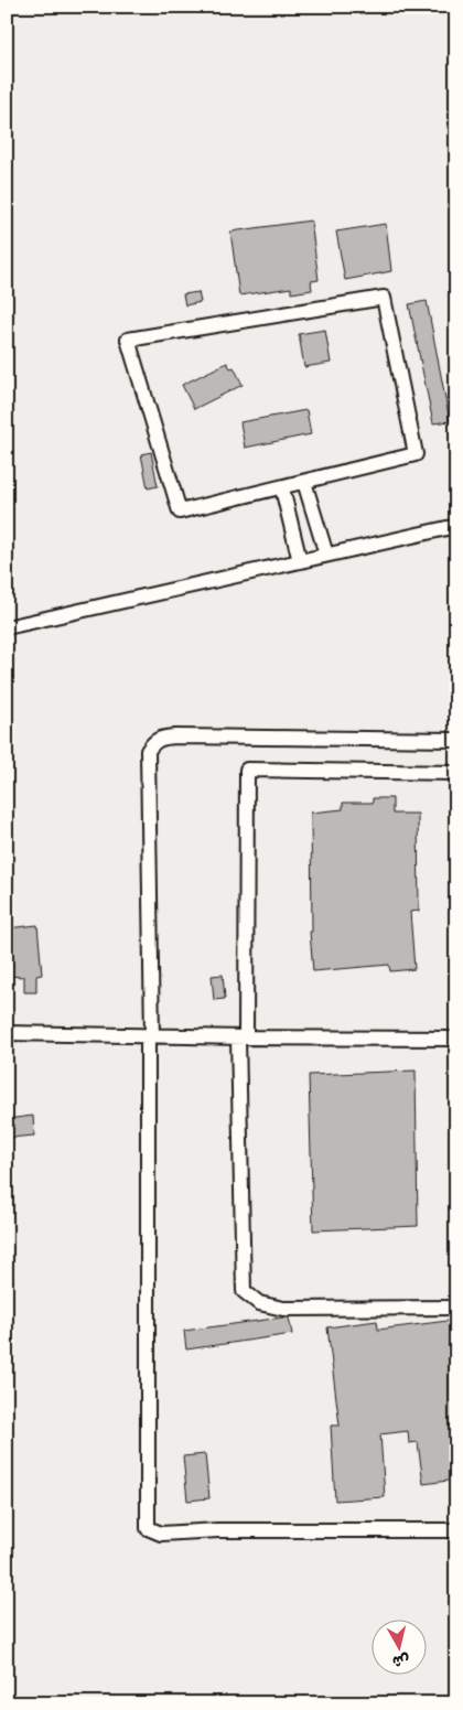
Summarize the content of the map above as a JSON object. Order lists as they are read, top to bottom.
{
  "north": "bottom"
}
